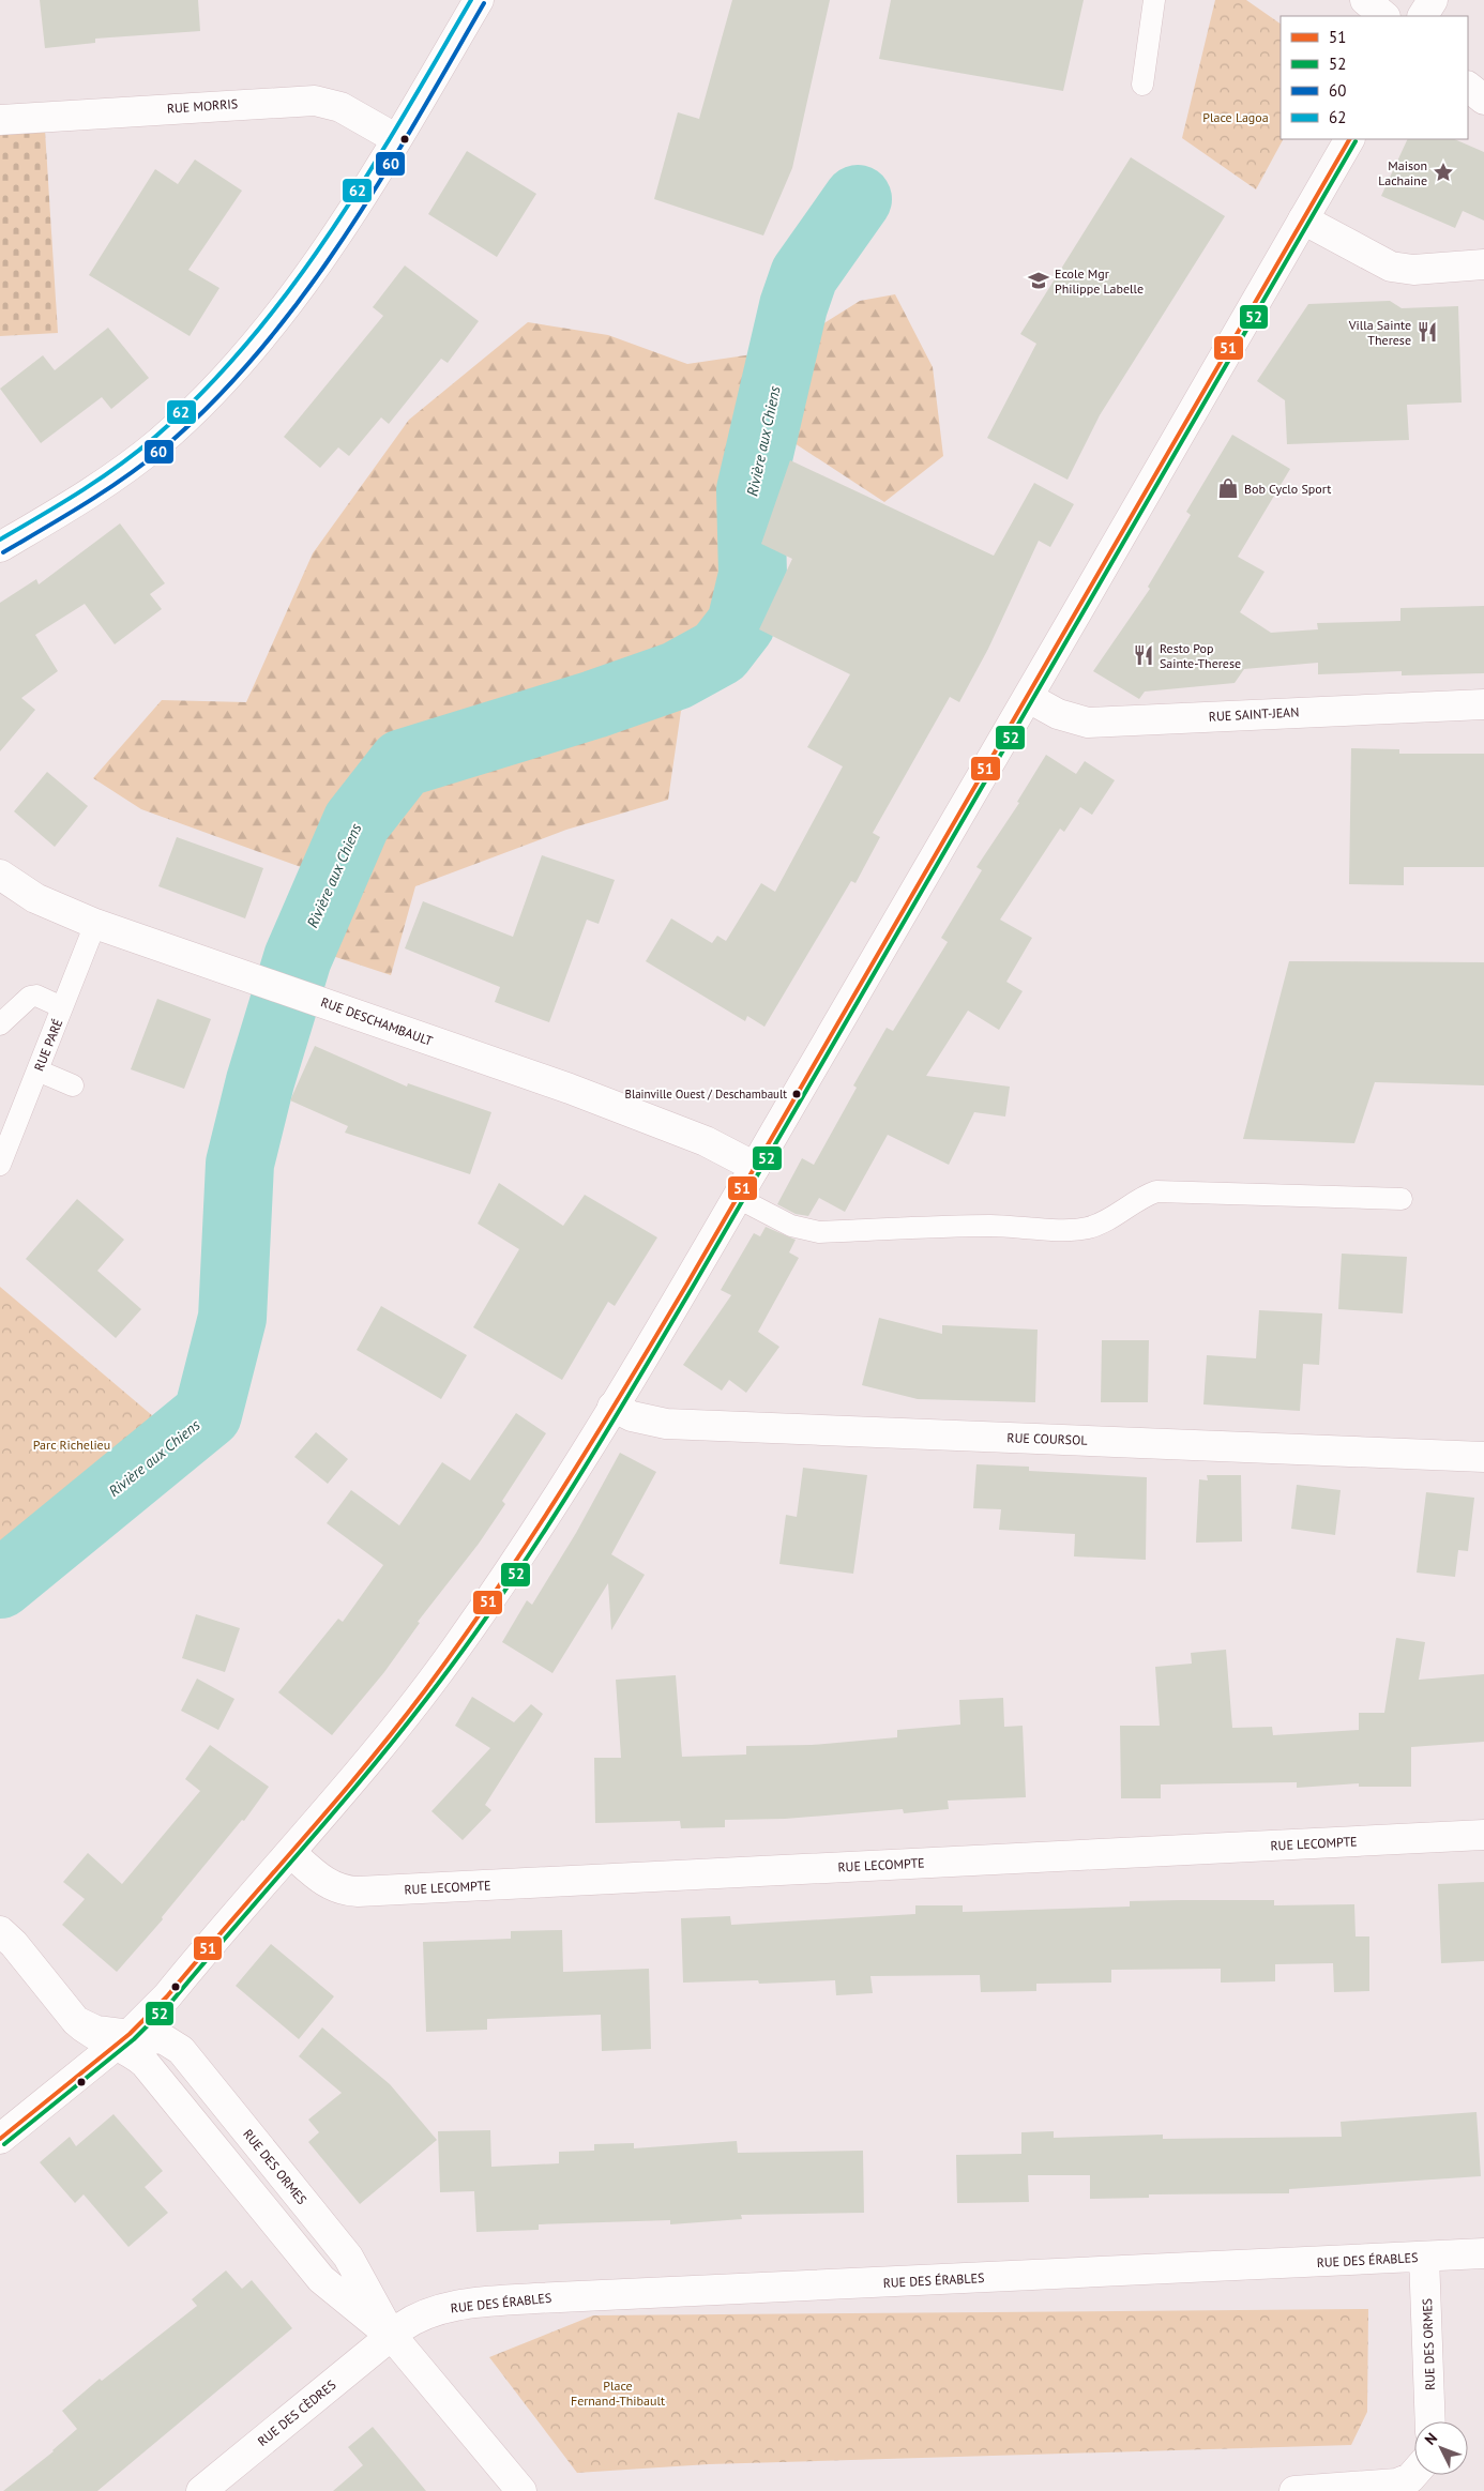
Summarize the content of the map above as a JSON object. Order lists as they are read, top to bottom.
{
  "streets": {
    "street": [
      "RUE MORRIS",
      "RUE SAINT-JEAN",
      "RUE DESCHAMBAULT",
      "RUE COURSOL",
      "RUE LECOMPTE",
      "RUE DES ORMES",
      "RUE DES ÉRABLES",
      "RUE DES CÈDRES"
    ],
    "lane": ["RUE PARÉ"]
  },
  "crossings": [
    ["RUE DESCHAMBAULT", "RUE PARÉ"],
    ["RUE DES ORMES", "RUE DES ÉRABLES"],
    ["RUE DES ORMES", "RUE DES CÈDRES"],
    ["RUE DES ÉRABLES", "RUE DES CÈDRES"]
  ],
  "water": ["Rivière aux Chiens"],
  "parks": ["Place Lagoa", "Parc Richelieu", "Place Fernand-Thibault"],
  "places": {
    "place": ["Maison Lachaine"],
    "school or university": ["Ecole Mgr Philippe Labelle"],
    "restaurant": ["Villa Sainte Therese", "Resto Pop Sainte-Therese"],
    "shop": ["Bob Cyclo Sport"],
    "other": ["Blainville Ouest / Deschambault"]
  },
  "lines": [
    "transit line 62",
    "transit line 60",
    "transit line 51",
    "transit line 52"
  ],
  "legend": [
    "51",
    "52",
    "60",
    "62"
  ],
  "north": "top left"
}
